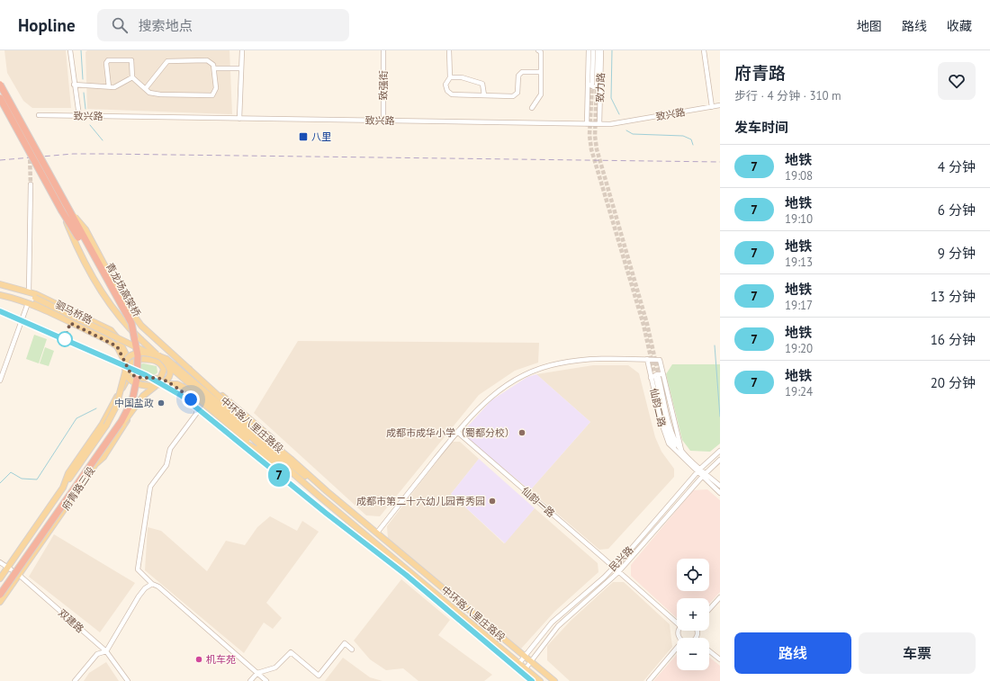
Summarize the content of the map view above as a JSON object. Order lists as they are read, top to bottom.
{
  "streets": {
    "highway": ["青龙场高架桥"],
    "main road": ["驷马桥路", "中环路八里庄路段", "府青路三段"],
    "street": [
      "致强街",
      "致力路",
      "致兴路",
      "仙韵二路",
      "仙韵一路",
      "民兴路",
      "双建路"
    ]
  },
  "crossings": [
    ["致强街", "致兴路"],
    ["致力路", "致兴路"],
    ["青龙场高架桥", "中环路八里庄路段"],
    ["驷马桥路", "府青路三段"],
    ["仙韵二路", "民兴路"],
    ["中环路八里庄路段", "民兴路"],
    ["府青路三段", "双建路"],
    ["仙韵一路", "民兴路"]
  ],
  "places": {
    "transit": ["八里"],
    "other": [
      "中国盐政",
      "成都市成华小学（蜀都分校）",
      "成都市第二十六幼儿园青秀园",
      "机车苑"
    ]
  },
  "lines": ["metro line 7"],
  "page": {
    "header": "Hopline",
    "search": "搜索地点",
    "nav": ["地图", "路线", "收藏"],
    "on_map": "7",
    "heading": [
      ["府青路", "步行 · 4 分钟 · 310 m"],
      "发车时间"
    ],
    "list": [
      {
        "mark": "7",
        "name": "地铁",
        "note": "19:08",
        "value": "4 分钟"
      },
      {
        "mark": "7",
        "name": "地铁",
        "note": "19:10",
        "value": "6 分钟"
      },
      {
        "mark": "7",
        "name": "地铁",
        "note": "19:13",
        "value": "9 分钟"
      },
      {
        "mark": "7",
        "name": "地铁",
        "note": "19:17",
        "value": "13 分钟"
      },
      {
        "mark": "7",
        "name": "地铁",
        "note": "19:20",
        "value": "16 分钟"
      },
      {
        "mark": "7",
        "name": "地铁",
        "note": "19:24",
        "value": "20 分钟"
      }
    ],
    "map_buttons": ["+", "−"],
    "buttons": ["路线", "车票"]
  }
}
